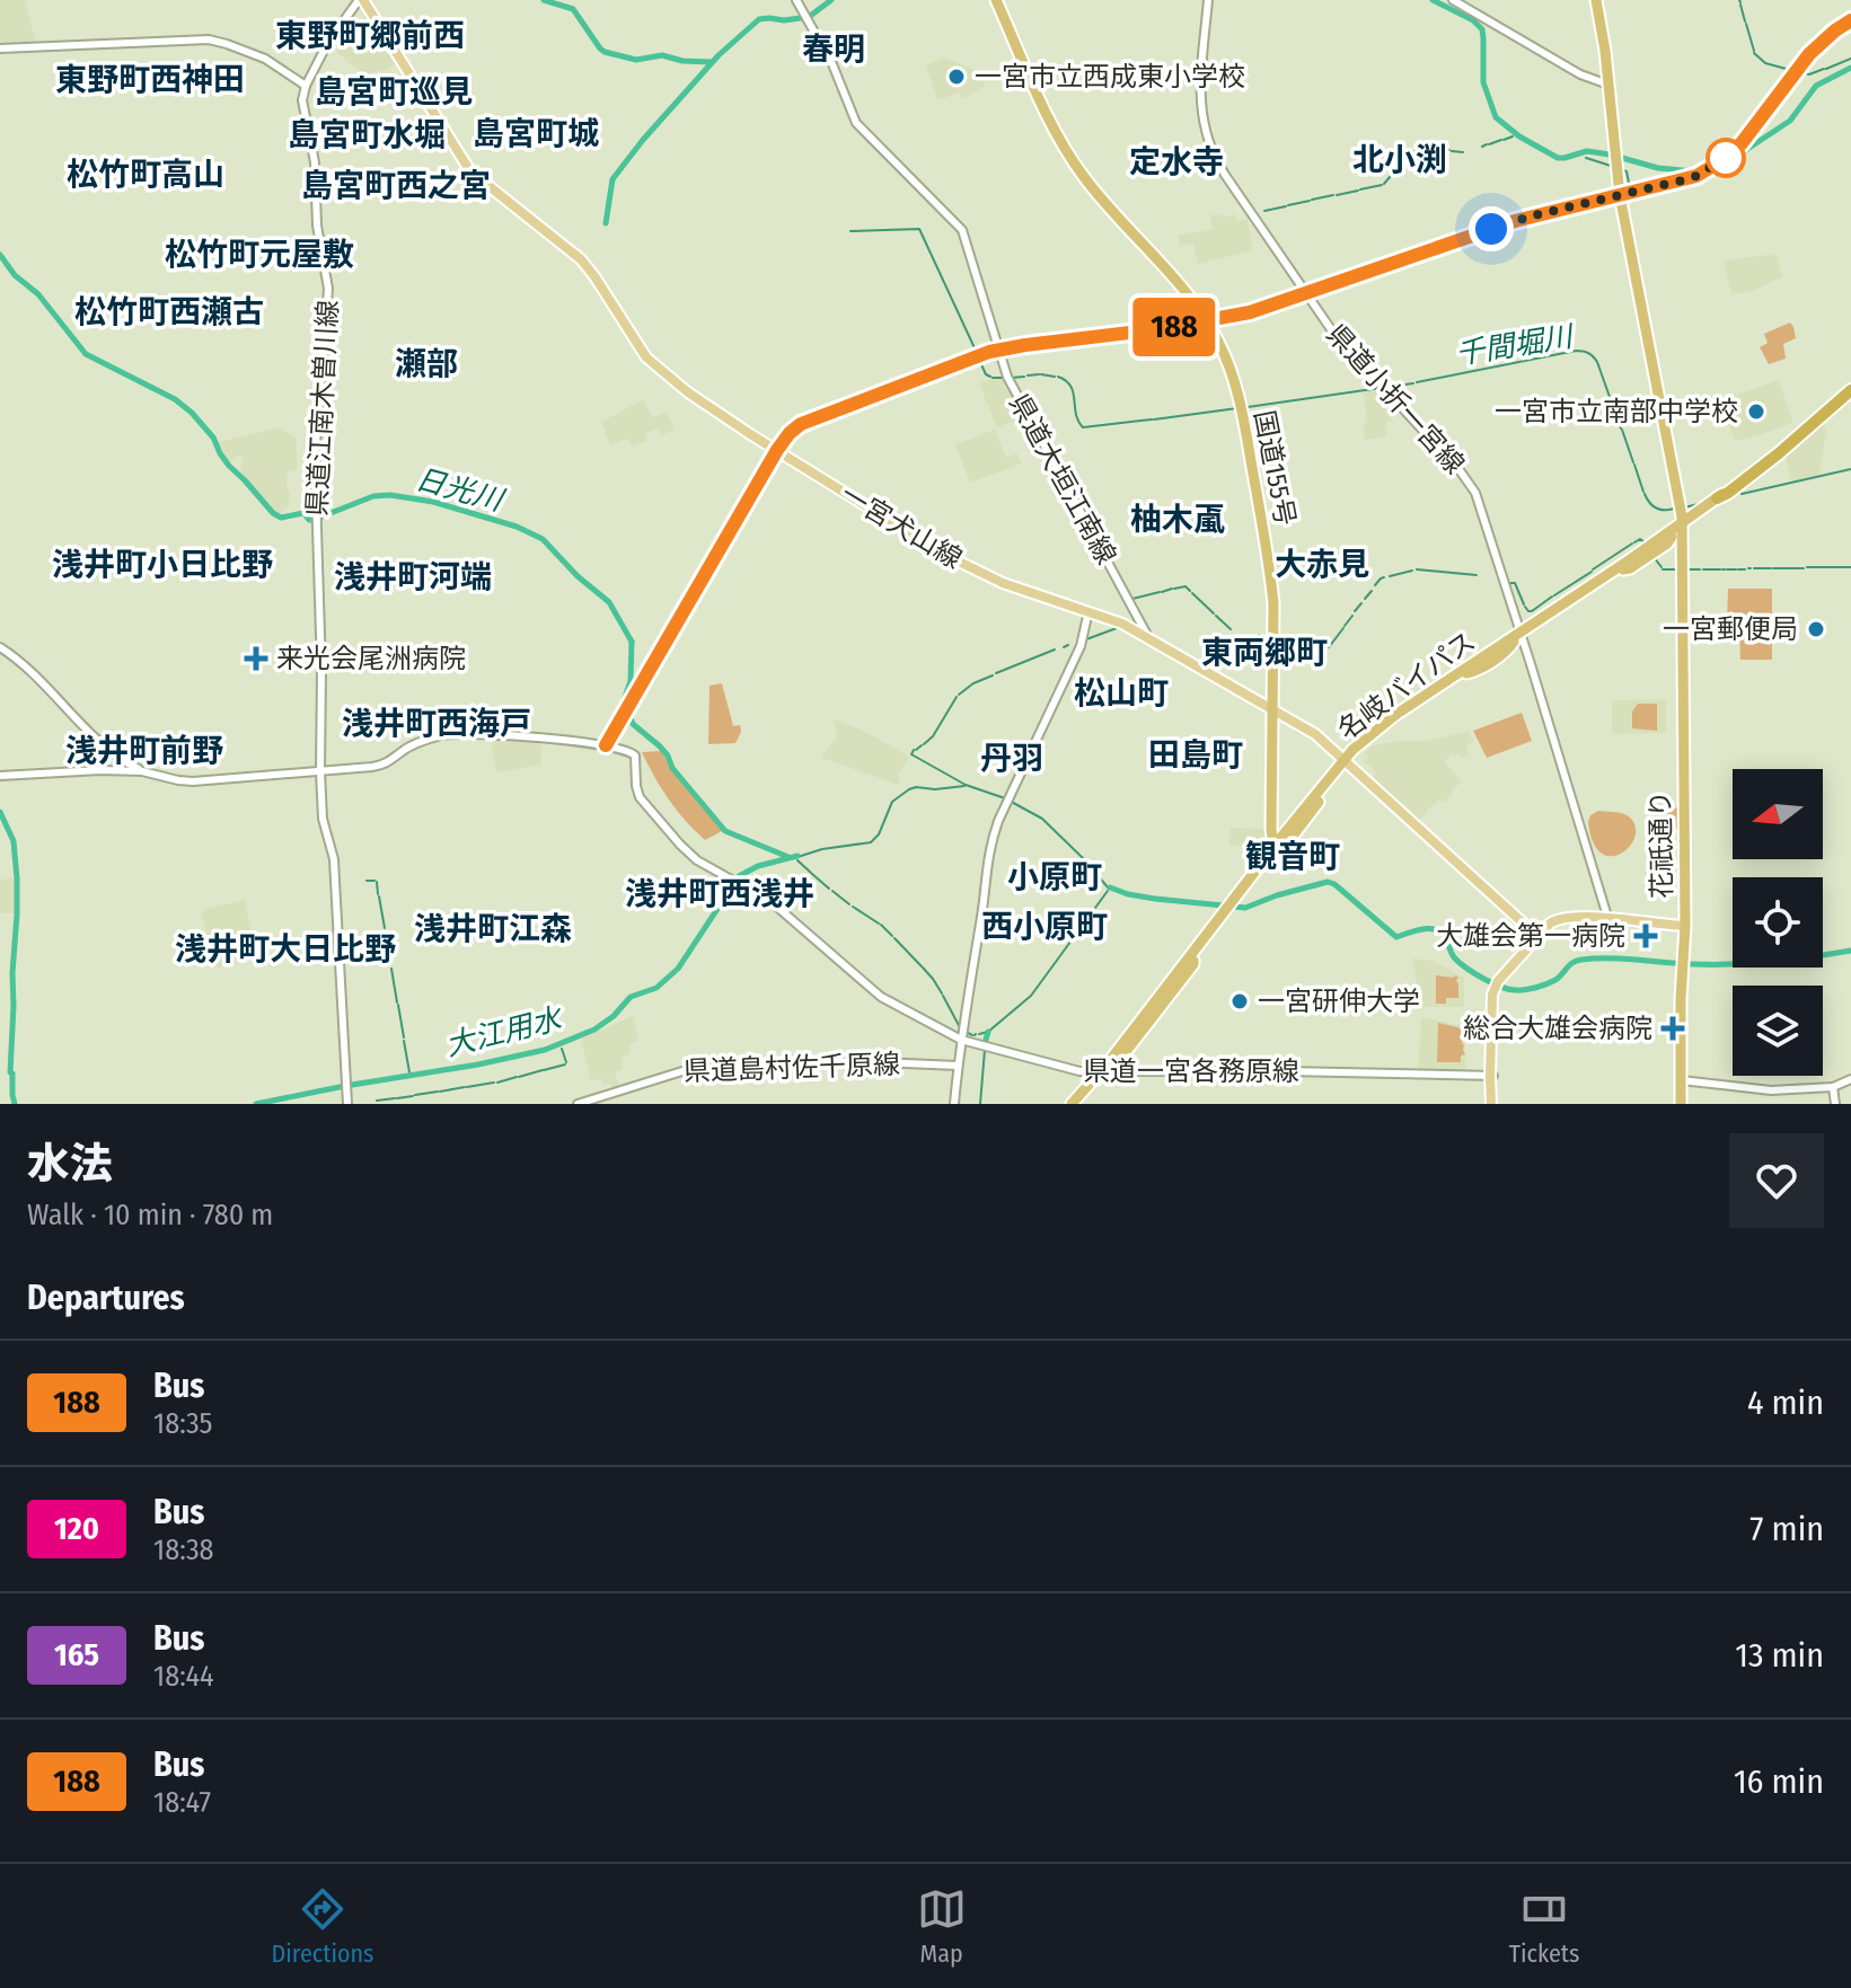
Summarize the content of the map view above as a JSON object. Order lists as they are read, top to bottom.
{
  "streets": {
    "highway": ["国道155号", "名岐バイパス", "花祇通り"],
    "main road": [
      "県道小折一宮線",
      "県道江南木曽川線",
      "県道大垣江南線",
      "一宮犬山線",
      "県道島村佐千原線",
      "県道一宮各務原線"
    ]
  },
  "crossings": [
    ["県道小折一宮線", "名岐バイパス"],
    ["県道江南木曽川線", "一宮犬山線"],
    ["国道155号", "一宮犬山線"],
    ["国道155号", "名岐バイパス"],
    ["県道大垣江南線", "一宮犬山線"],
    ["一宮犬山線", "名岐バイパス"],
    ["名岐バイパス", "花祇通り"],
    ["名岐バイパス", "県道一宮各務原線"]
  ],
  "districts": [
    "東野町郷前西",
    "春明",
    "東野町西神田",
    "島宮町巡見",
    "島宮町城",
    "島宮町水堀",
    "北小渕",
    "定水寺",
    "松竹町高山",
    "島宮町西之宮",
    "松竹町元屋敷",
    "松竹町西瀬古",
    "瀬部",
    "柚木颪",
    "浅井町小日比野",
    "大赤見",
    "浅井町河端",
    "東両郷町",
    "松山町",
    "浅井町西海戸",
    "浅井町前野",
    "田島町",
    "丹羽",
    "観音町",
    "小原町",
    "浅井町西浅井",
    "西小原町",
    "浅井町江森",
    "浅井町大日比野"
  ],
  "water": ["千間堀川", "日光川", "大江用水"],
  "places": {
    "other": [
      "一宮市立西成東小学校",
      "一宮市立南部中学校",
      "一宮郵便局",
      "一宮研伸大学"
    ],
    "health": ["来光会尾洲病院", "大雄会第一病院", "総合大雄会病院"]
  },
  "lines": ["bus line 188"],
  "north": "left",
  "page": {
    "on_map": "188",
    "heading": [
      ["水法", "Walk · 10 min · 780 m"],
      "Departures"
    ],
    "list": [
      {
        "mark": "188",
        "name": "Bus",
        "note": "18:35",
        "value": "4 min"
      },
      {
        "mark": "120",
        "name": "Bus",
        "note": "18:38",
        "value": "7 min"
      },
      {
        "mark": "165",
        "name": "Bus",
        "note": "18:44",
        "value": "13 min"
      },
      {
        "mark": "188",
        "name": "Bus",
        "note": "18:47",
        "value": "16 min"
      }
    ],
    "tabs": ["Directions", "Map", "Tickets"]
  }
}
